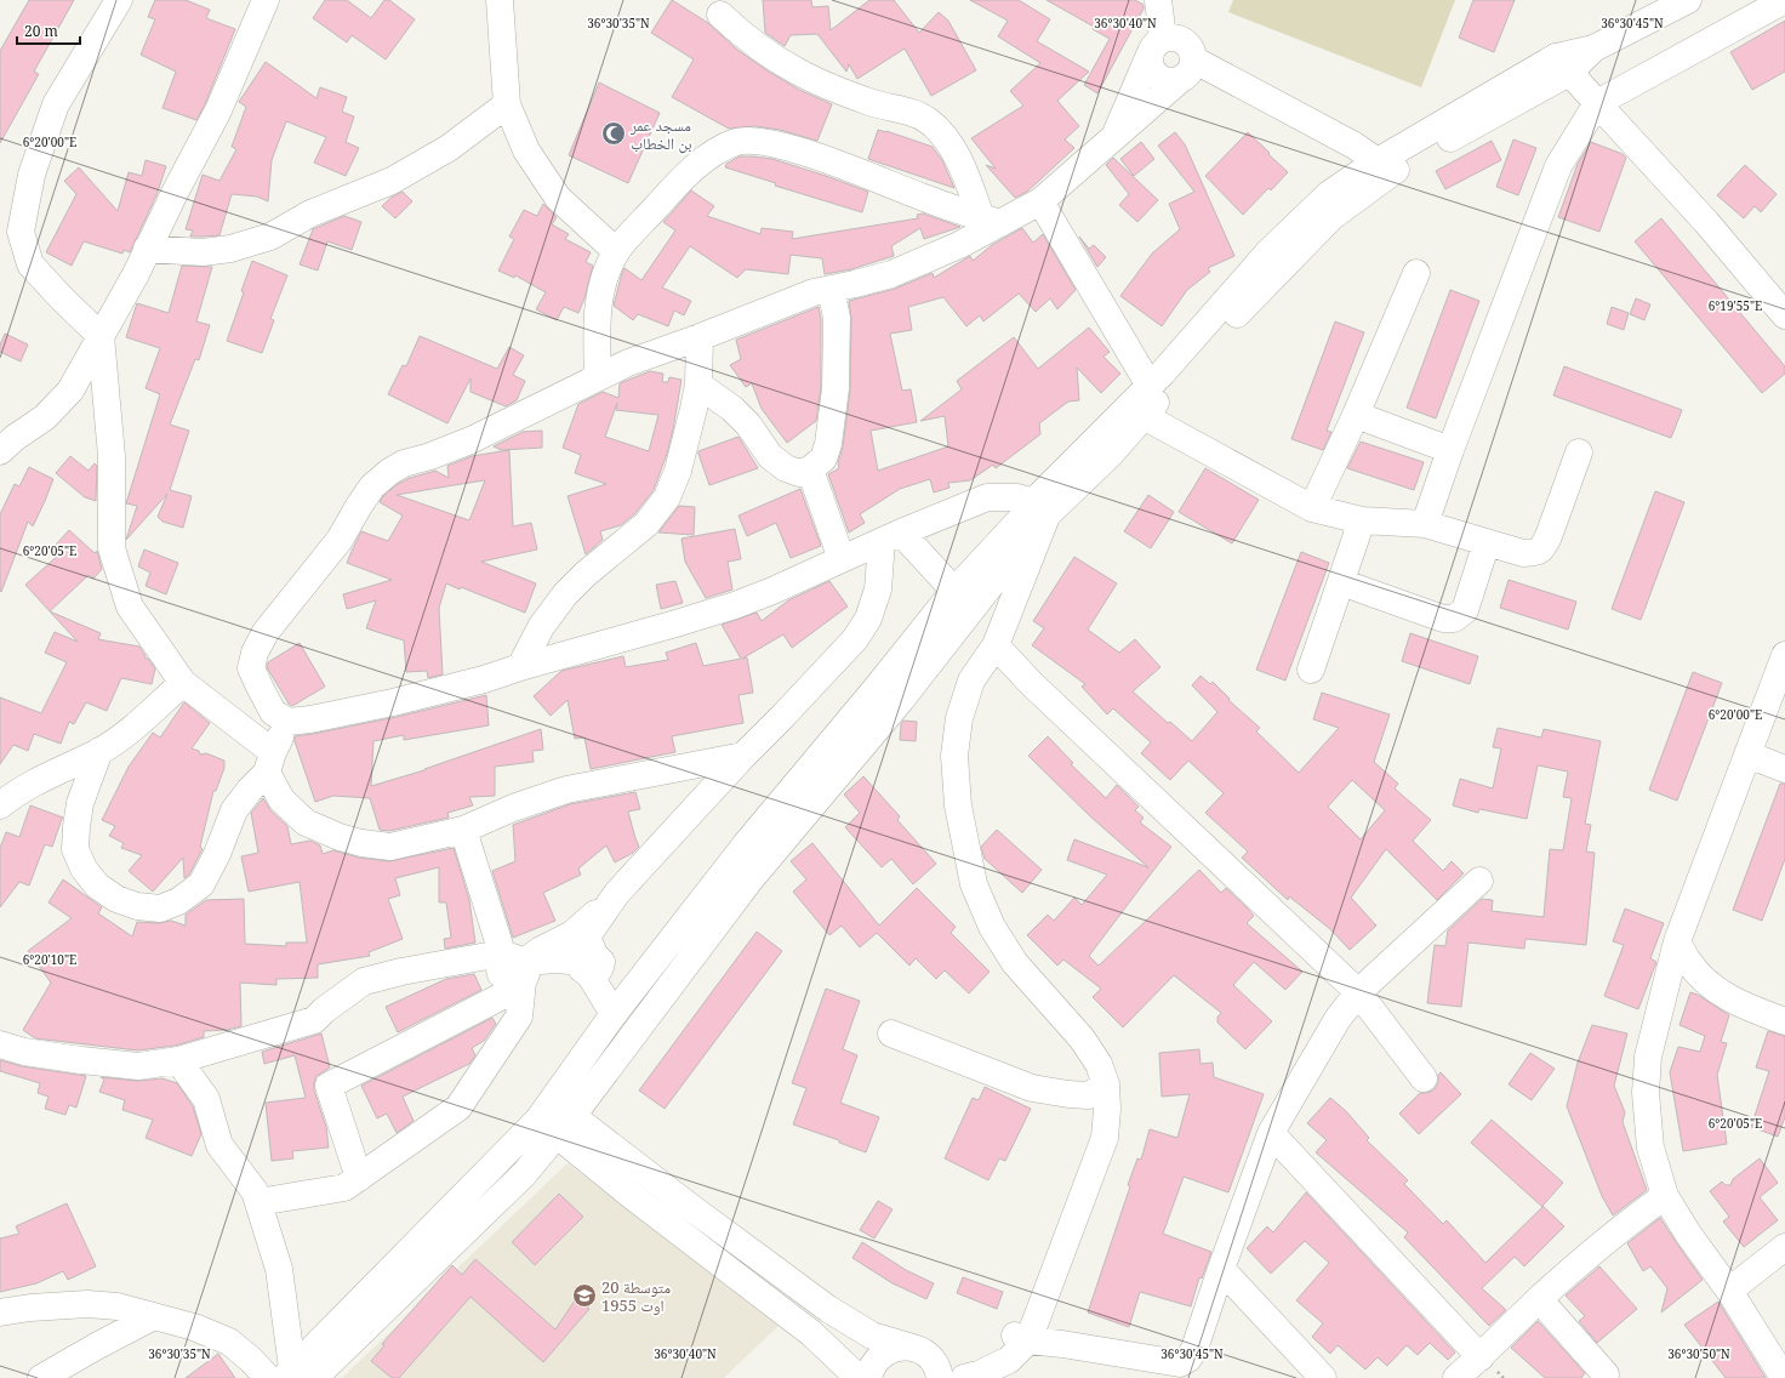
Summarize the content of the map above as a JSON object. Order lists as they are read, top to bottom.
{
  "places": {
    "mosque": ["مسجد عمر بن الخطاب"],
    "school or university": ["متوسطة 20 اوت 1955"]
  },
  "scale_bar": "20 m",
  "coordinates": [
    "36°30'35\"N",
    "36°30'40\"N",
    "36°30'45\"N",
    "6°20'00\"E",
    "6°19'55\"E",
    "6°20'05\"E",
    "6°20'10\"E",
    "36°30'50\"N"
  ]
}
